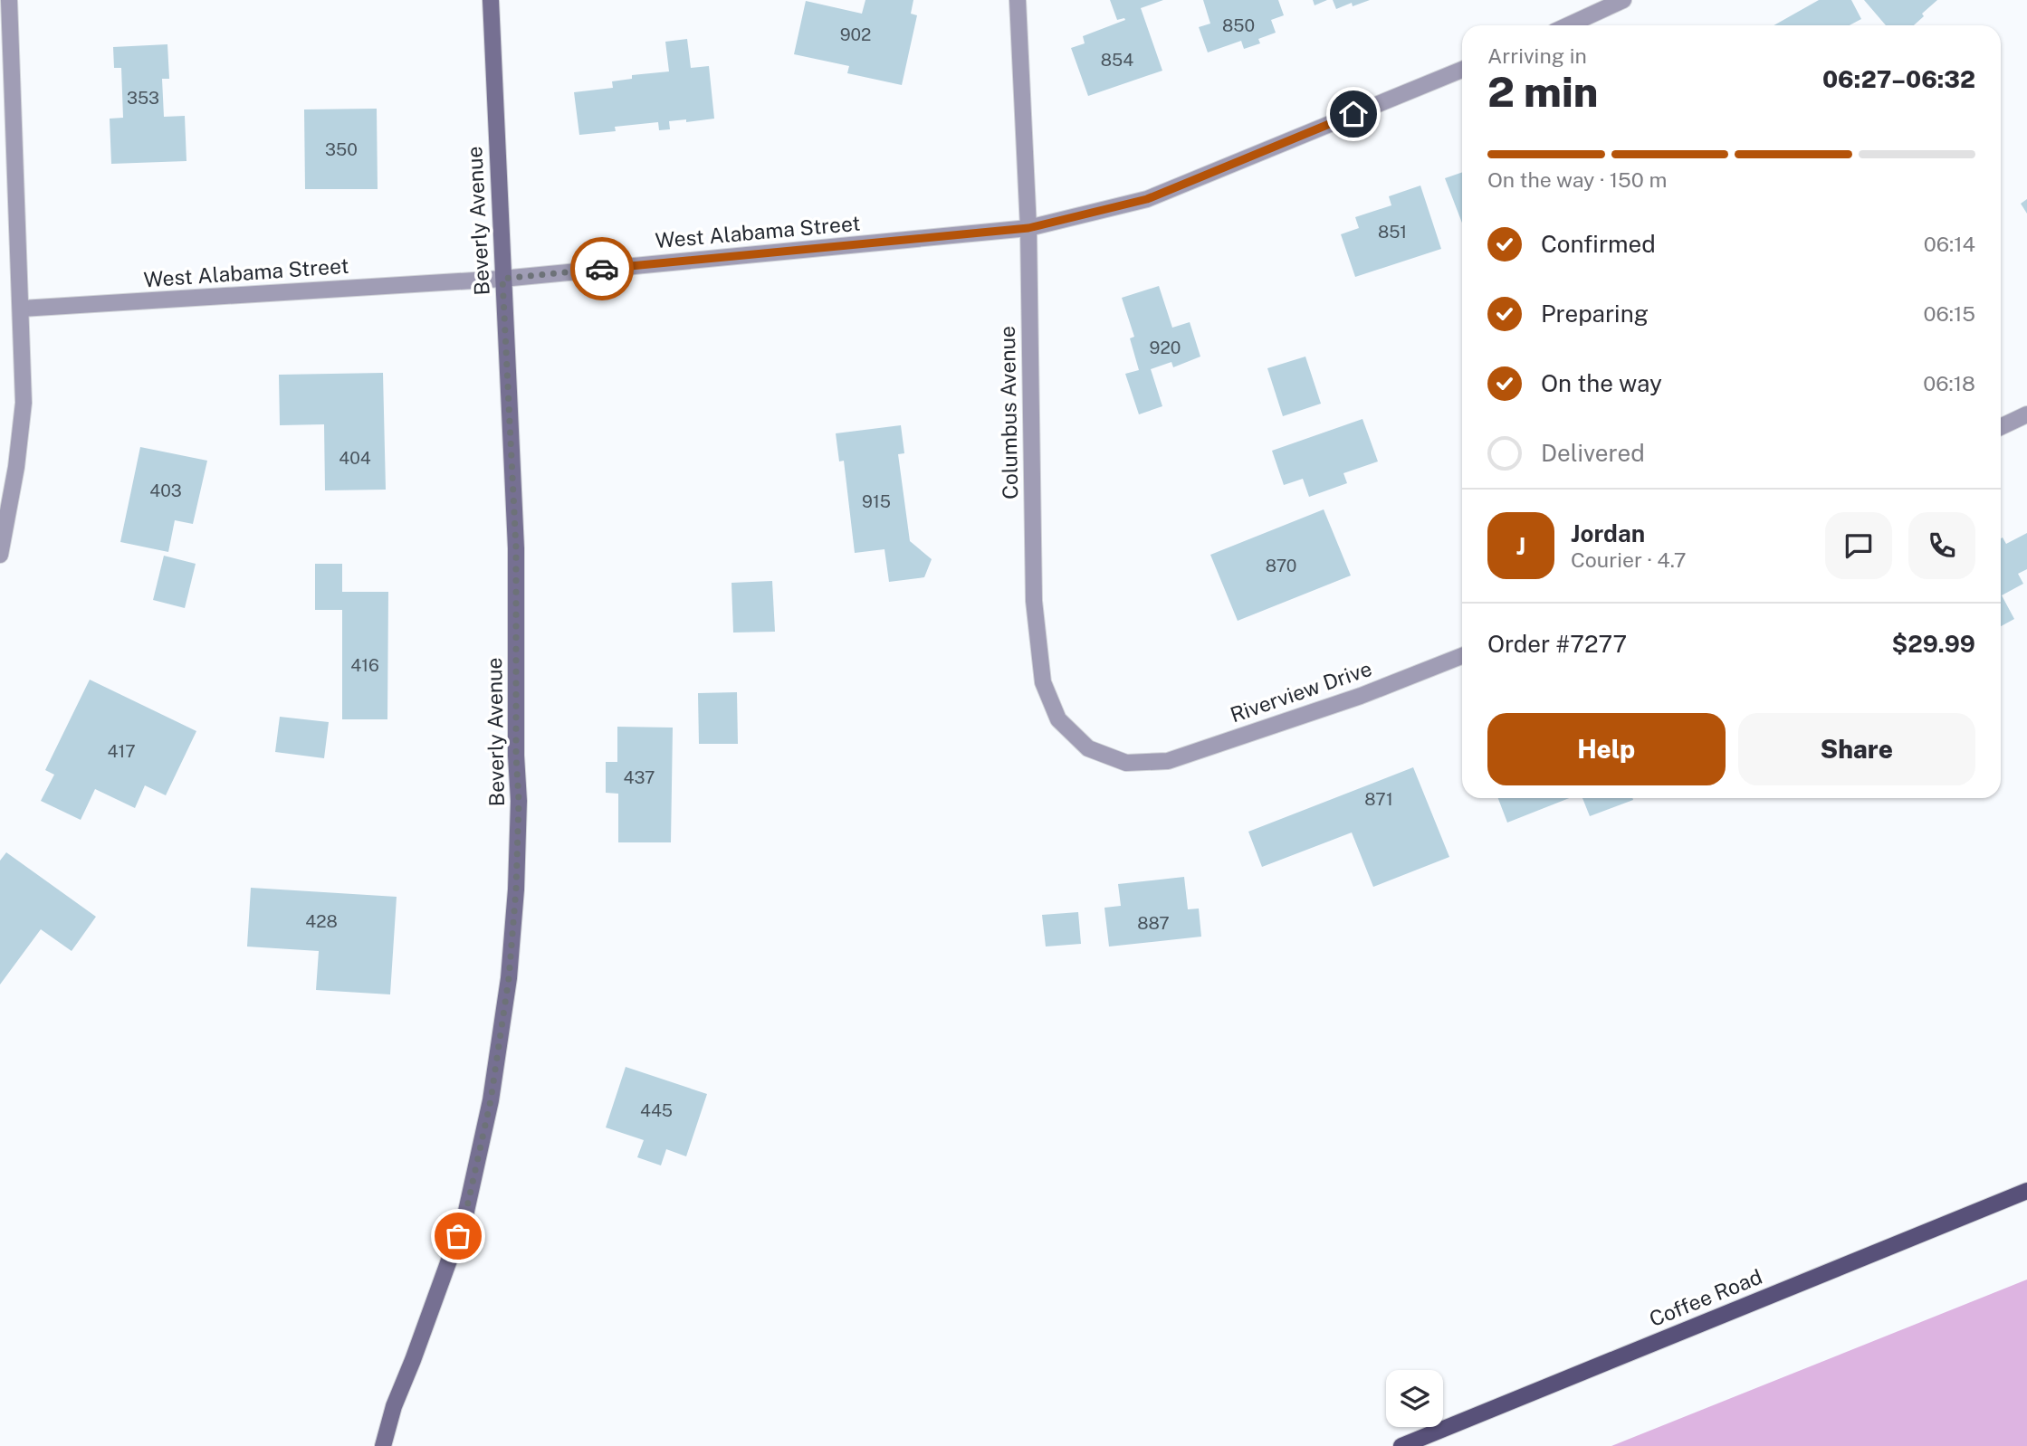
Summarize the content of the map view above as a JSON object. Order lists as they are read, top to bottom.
{
  "streets": {
    "main road": ["Coffee Road"],
    "street": [
      "Beverly Avenue",
      "West Alabama Street",
      "Columbus Avenue",
      "Riverview Drive"
    ]
  },
  "crossings": [
    ["Beverly Avenue", "West Alabama Street"],
    ["West Alabama Street", "Columbus Avenue"],
    ["Columbus Avenue", "Riverview Drive"]
  ],
  "house_numbers": [
    "850",
    "902",
    "854",
    "353",
    "350",
    "851",
    "920",
    "404",
    "403",
    "915",
    "870",
    "416",
    "417",
    "437",
    "871",
    "428",
    "887",
    "445"
  ],
  "page": {
    "heading": ["2 min", "Arriving in", "06:27–06:32"],
    "panel": [
      "Jordan",
      "Courier · 4.7",
      "Order #7277",
      "$29.99"
    ],
    "bar": "On the way · 150 m",
    "list": [
      ["Confirmed", "06:14"],
      ["Preparing", "06:15"],
      ["On the way", "06:18"],
      "Delivered"
    ],
    "round": "J",
    "buttons": ["Help", "Share"]
  }
}
